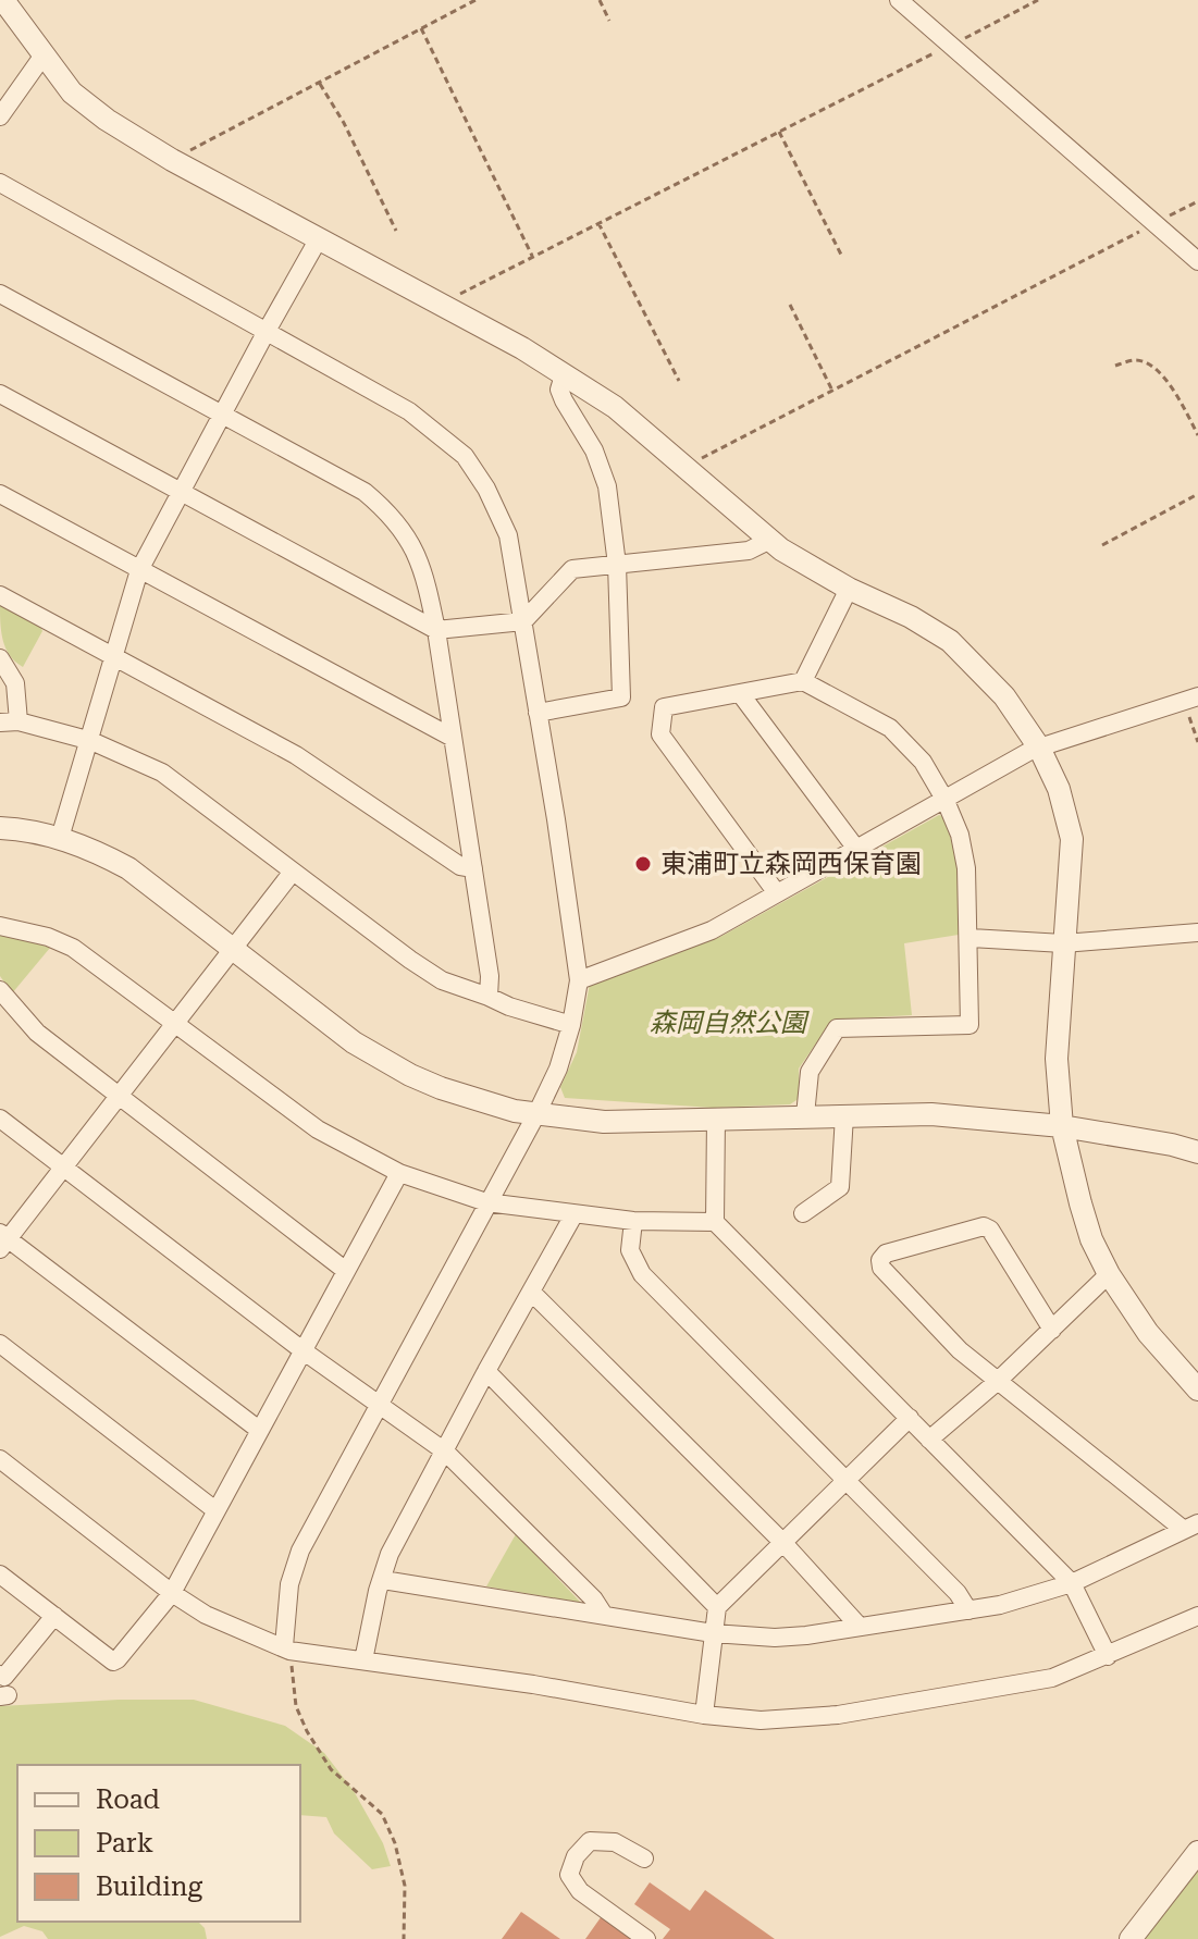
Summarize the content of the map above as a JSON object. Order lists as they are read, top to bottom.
{
  "parks": ["森岡自然公園"],
  "places": ["東浦町立森岡西保育園"],
  "legend": ["Road", "Park", "Building"]
}
